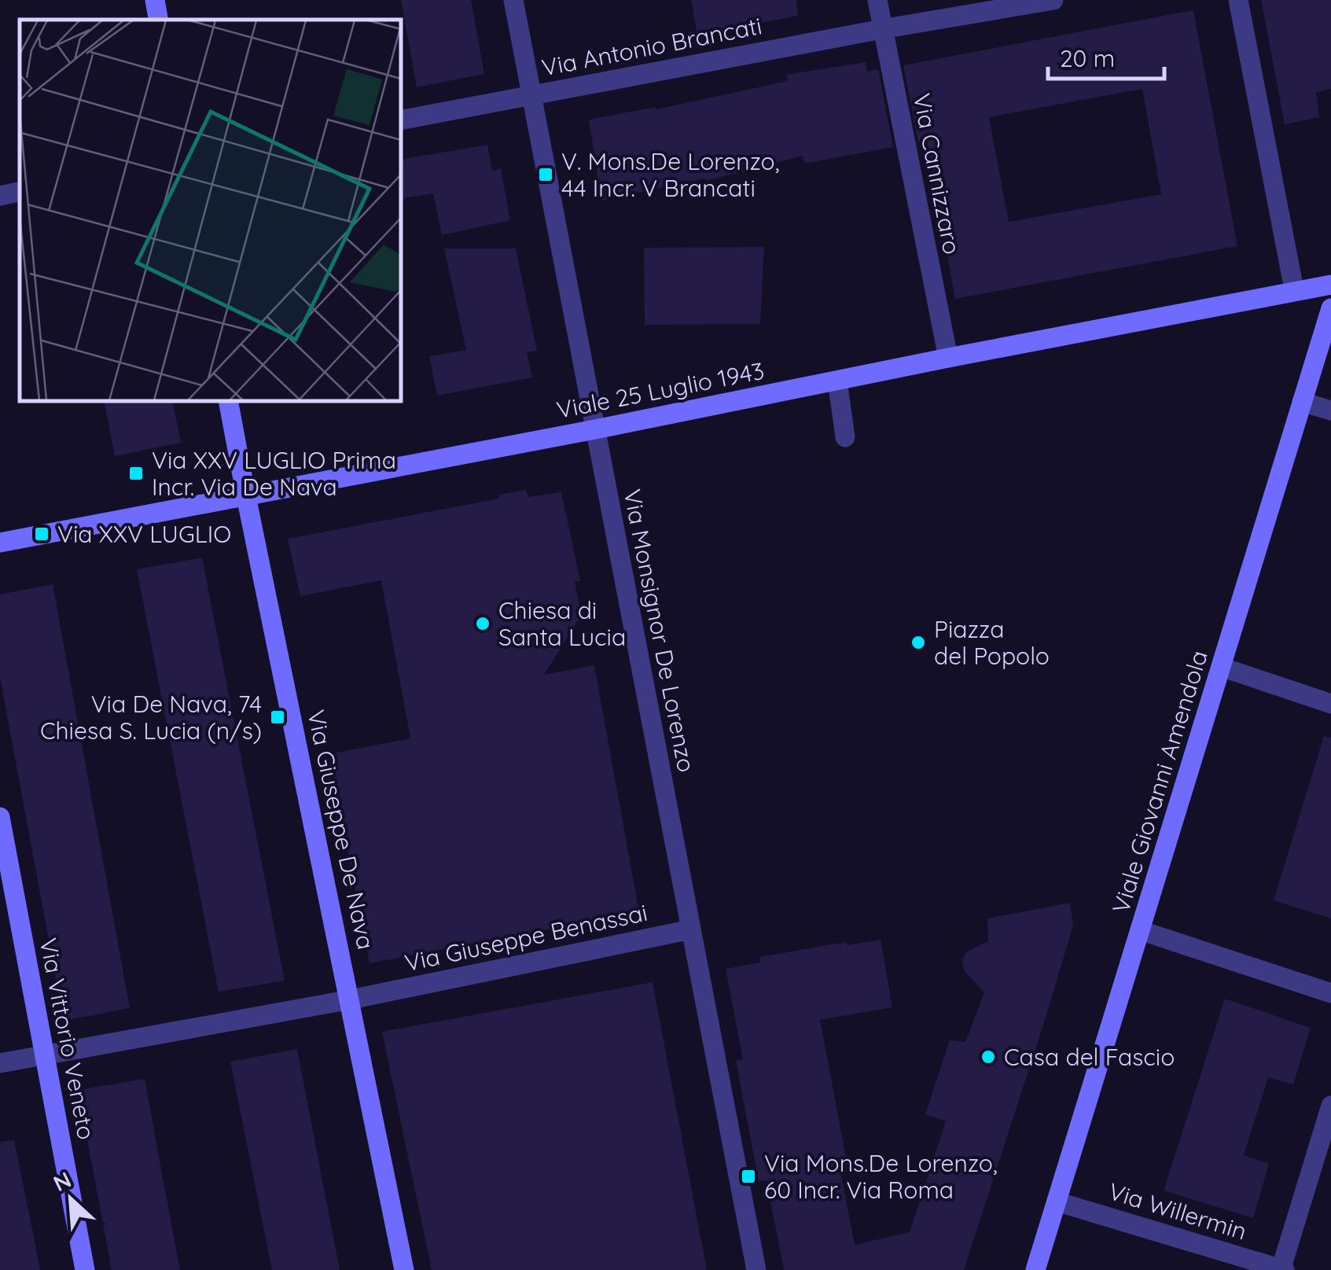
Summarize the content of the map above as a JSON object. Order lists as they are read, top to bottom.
{
  "streets": {
    "street": [
      "Via Antonio Brancati",
      "Via Cannizzaro",
      "Viale 25 Luglio 1943",
      "Via Monsignor De Lorenzo",
      "Viale Giovanni Amendola",
      "Via Giuseppe De Nava",
      "Via Giuseppe Benassai",
      "Via Vittorio Veneto",
      "Via Willermin"
    ]
  },
  "crossings": [
    ["Via Antonio Brancati", "Via Cannizzaro"],
    ["Via Antonio Brancati", "Via Monsignor De Lorenzo"],
    ["Via Cannizzaro", "Viale 25 Luglio 1943"],
    ["Viale 25 Luglio 1943", "Via Monsignor De Lorenzo"],
    ["Viale 25 Luglio 1943", "Via Giuseppe De Nava"],
    ["Via Monsignor De Lorenzo", "Via Giuseppe Benassai"],
    ["Viale Giovanni Amendola", "Via Willermin"],
    ["Via Giuseppe De Nava", "Via Giuseppe Benassai"],
    ["Via Giuseppe Benassai", "Via Vittorio Veneto"]
  ],
  "places": {
    "transit": [
      "V. Mons.De Lorenzo, 44 Incr. V Brancati",
      "Via XXV LUGLIO Prima Incr. Via De Nava",
      "Via XXV LUGLIO",
      "Via De Nava, 74 Chiesa S. Lucia (n/s)",
      "Via Mons.De Lorenzo, 60 Incr. Via Roma"
    ],
    "other": ["Chiesa di Santa Lucia", "Piazza del Popolo", "Casa del Fascio"]
  },
  "scale_bar": "20 m",
  "north": "top left"
}
